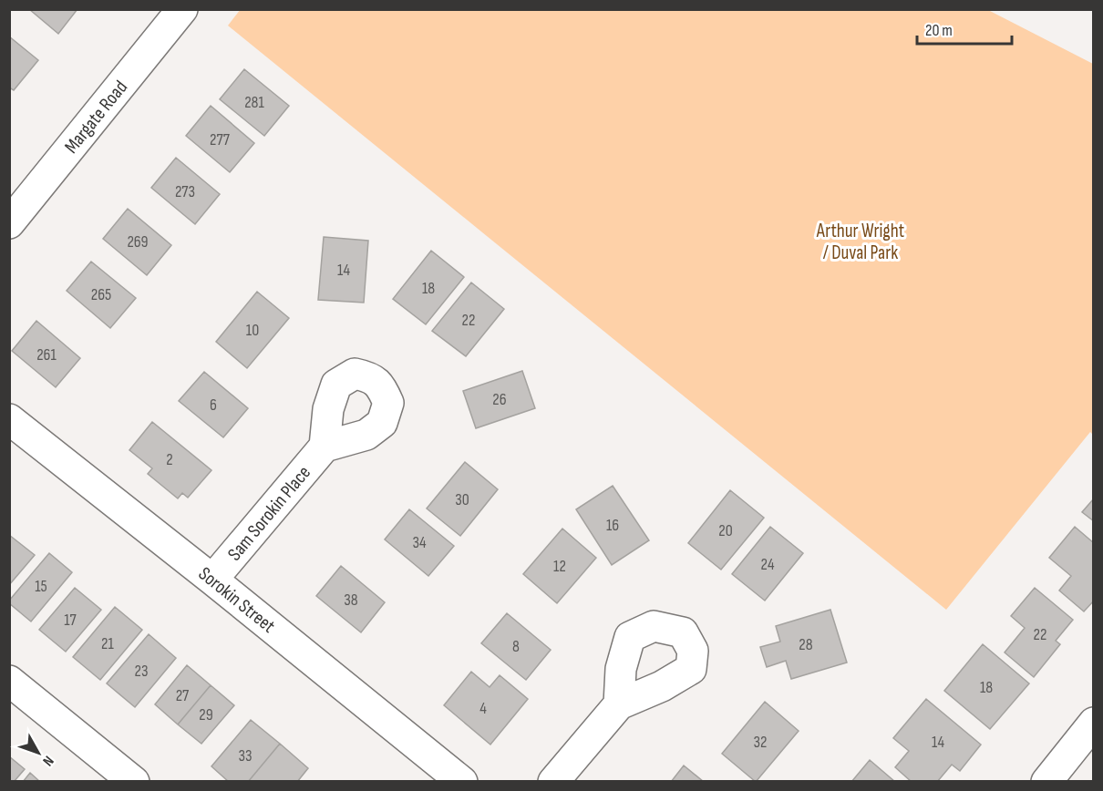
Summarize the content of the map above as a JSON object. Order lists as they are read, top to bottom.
{
  "streets": {
    "street": ["Margate Road", "Sam Sorokin Place", "Sorokin Street"]
  },
  "crossings": [
    ["Sam Sorokin Place", "Sorokin Street"]
  ],
  "parks": ["Arthur Wright / Duval Park"],
  "house_numbers": [
    "281",
    "277",
    "273",
    "269",
    "14",
    "18",
    "265",
    "22",
    "10",
    "261",
    "26",
    "6",
    "2",
    "30",
    "16",
    "20",
    "34",
    "24",
    "12",
    "15",
    "38",
    "17",
    "22",
    "21",
    "28",
    "8",
    "23",
    "18",
    "27",
    "4",
    "29",
    "32",
    "14",
    "33"
  ],
  "scale_bar": "20 m",
  "north": "bottom right"
}
